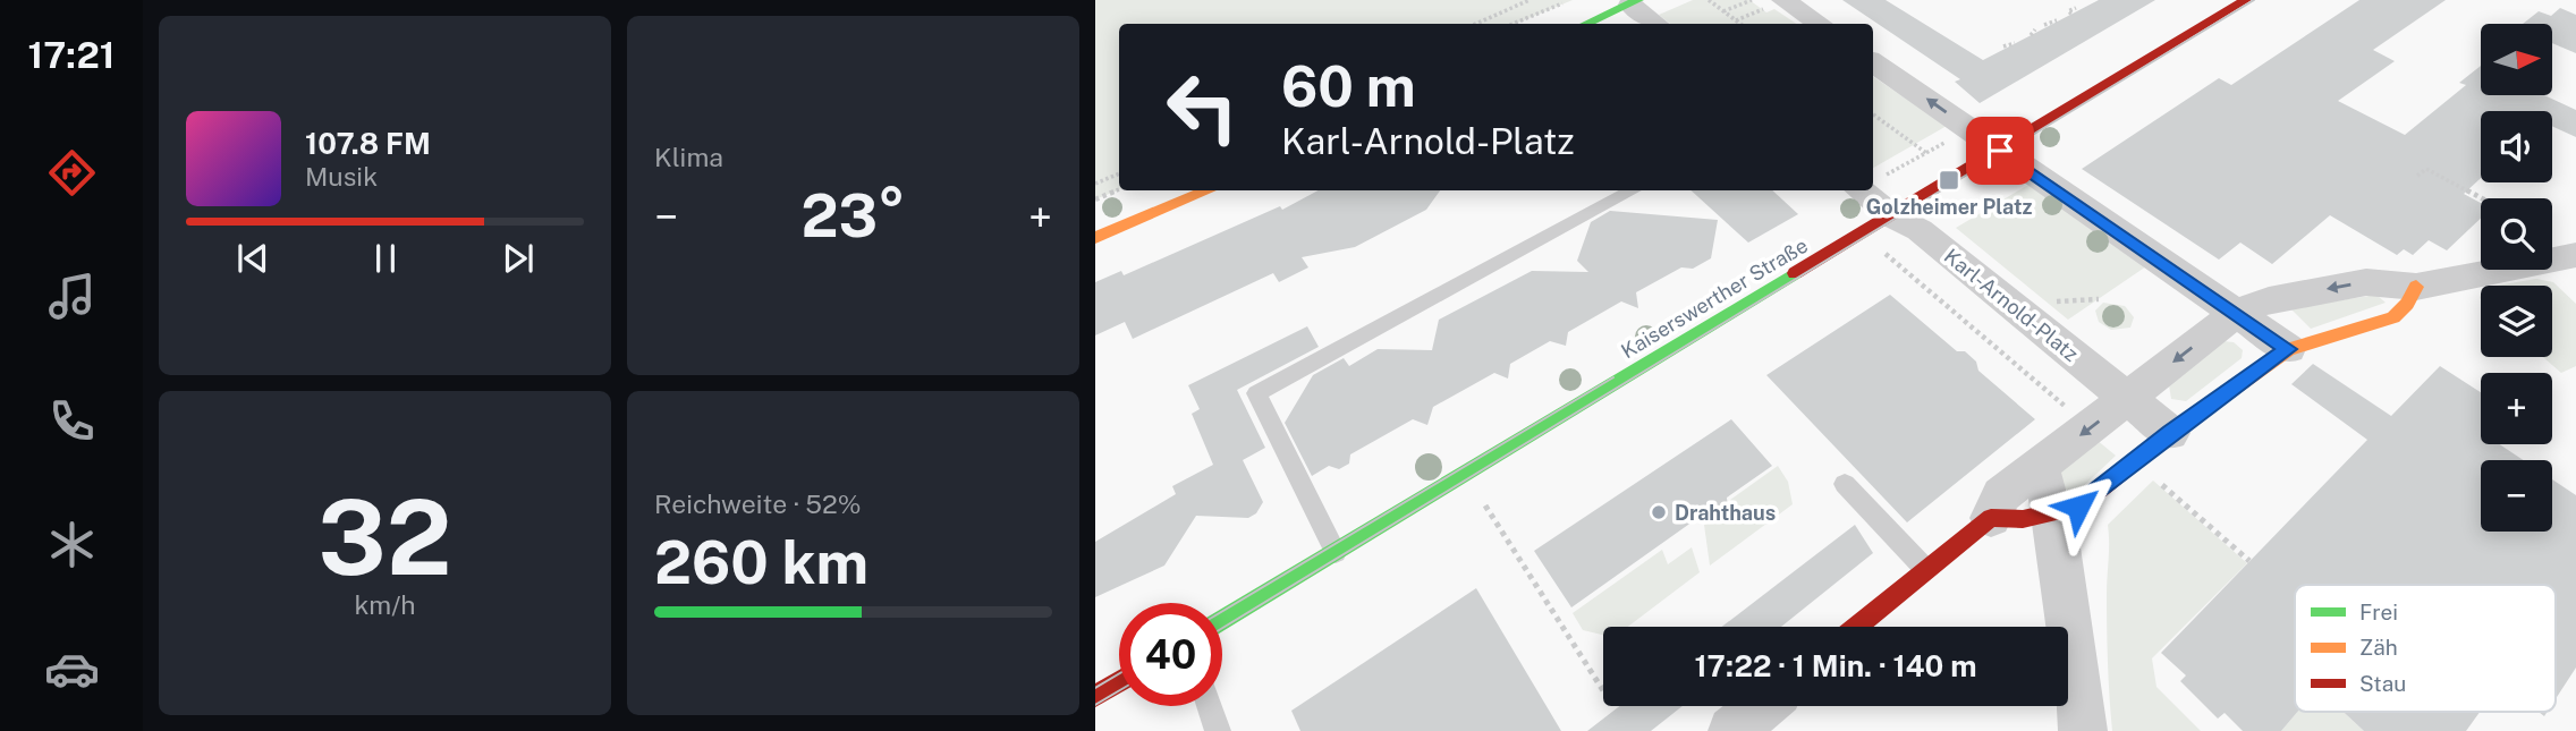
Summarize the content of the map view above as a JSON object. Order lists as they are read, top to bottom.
{
  "streets": {
    "street": ["Kaiserswerther Straße", "Karl-Arnold-Platz"]
  },
  "crossings": [
    ["Kaiserswerther Straße", "Karl-Arnold-Platz"]
  ],
  "places": {
    "transit": ["Golzheimer Platz"],
    "other": ["Drahthaus"]
  },
  "legend": ["Frei", "Zäh", "Stau"],
  "north": "right",
  "page": {
    "tabs": "17:21",
    "tile": [
      "Klima",
      ["32", "km/h"],
      ["Reichweite · 52%", "260 km"]
    ],
    "map_buttons": ["+", "−"],
    "turn": ["60 m", "Karl-Arnold-Platz"],
    "song": ["107.8 FM", "Musik"],
    "heat": ["−", "23°", "+"],
    "limit": "40",
    "trip": "17:22 · 1 Min. · 140 m"
  }
}
